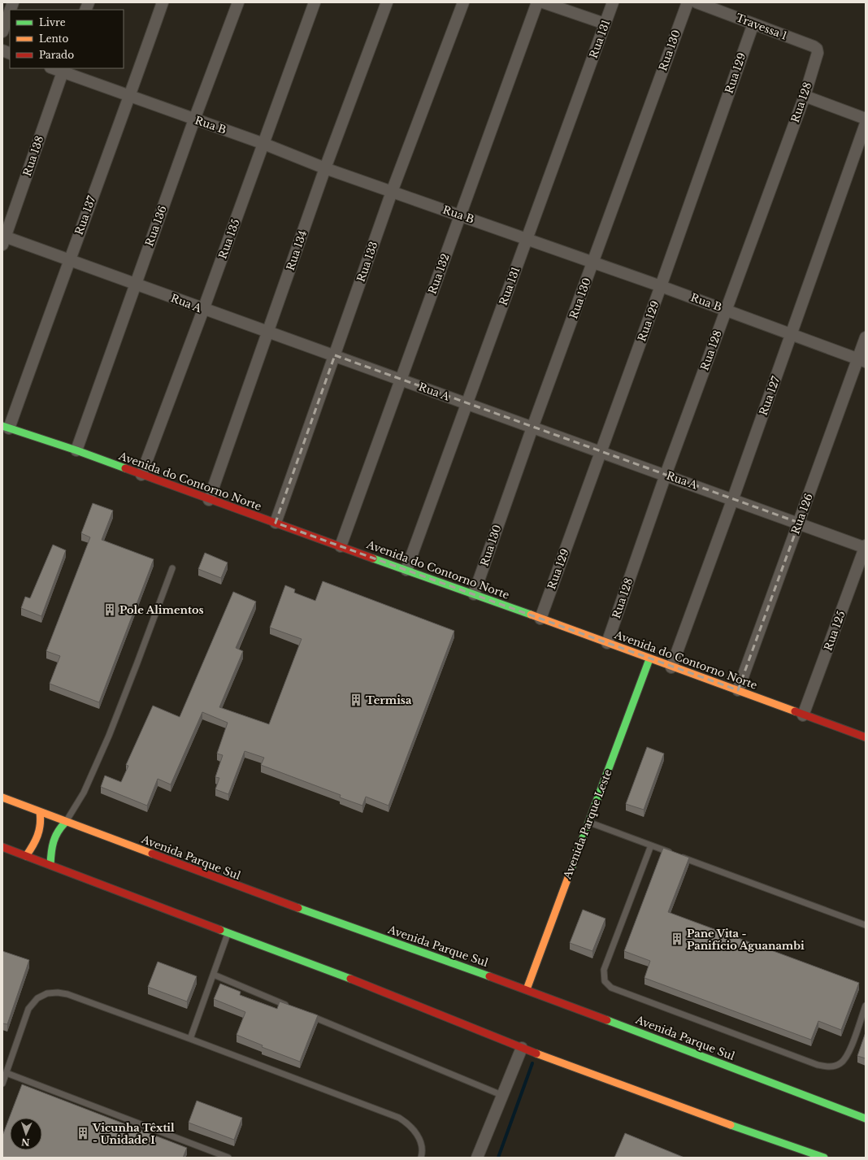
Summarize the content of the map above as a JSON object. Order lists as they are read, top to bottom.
{
  "streets": {
    "street": [
      "Travessa 1",
      "Rua 131",
      "Rua 130",
      "Rua 129",
      "Rua 128",
      "Rua B",
      "Rua 138",
      "Rua 137",
      "Rua 136",
      "Rua 135",
      "Rua 134",
      "Rua 133",
      "Rua 132",
      "Rua A",
      "Rua 127",
      "Avenida do Contorno Norte",
      "Rua 126",
      "Rua 125",
      "Avenida Parque Leste",
      "Avenida Parque Sul"
    ]
  },
  "crossings": [
    ["Travessa 1", "Rua 129"],
    ["Travessa 1", "Rua 128"],
    ["Rua 131", "Rua B"],
    ["Rua 131", "Rua A"],
    ["Rua 131", "Avenida do Contorno Norte"],
    ["Rua 130", "Rua B"],
    ["Rua 130", "Rua A"],
    ["Rua 130", "Avenida do Contorno Norte"],
    ["Rua 129", "Rua B"],
    ["Rua 129", "Rua A"],
    ["Rua 129", "Avenida do Contorno Norte"],
    ["Rua 128", "Rua B"],
    ["Rua 128", "Rua A"],
    ["Rua 128", "Avenida do Contorno Norte"],
    ["Rua B", "Rua 138"],
    ["Rua B", "Rua 137"],
    ["Rua B", "Rua 136"],
    ["Rua B", "Rua 135"],
    ["Rua B", "Rua 134"],
    ["Rua B", "Rua 133"],
    ["Rua B", "Rua 132"],
    ["Rua B", "Rua 127"],
    ["Rua B", "Rua 126"],
    ["Rua 138", "Rua A"],
    ["Rua 137", "Rua A"],
    ["Rua 137", "Avenida do Contorno Norte"],
    ["Rua 136", "Rua A"],
    ["Rua 136", "Avenida do Contorno Norte"],
    ["Rua 135", "Rua A"],
    ["Rua 135", "Avenida do Contorno Norte"],
    ["Rua 134", "Rua A"],
    ["Rua 134", "Avenida do Contorno Norte"],
    ["Rua 133", "Rua A"],
    ["Rua 133", "Avenida do Contorno Norte"],
    ["Rua 132", "Rua A"],
    ["Rua 132", "Avenida do Contorno Norte"],
    ["Rua A", "Rua 127"],
    ["Rua A", "Rua 126"],
    ["Rua A", "Rua 125"],
    ["Rua 127", "Avenida do Contorno Norte"],
    ["Avenida do Contorno Norte", "Rua 126"],
    ["Avenida do Contorno Norte", "Rua 125"],
    ["Avenida do Contorno Norte", "Avenida Parque Leste"],
    ["Avenida Parque Leste", "Avenida Parque Sul"]
  ],
  "places": {
    "building": [
      "Pole Alimentos",
      "Termisa",
      "Pane Vita - Panifício Aguanambi",
      "Vicunha Têxtil - Unidade I"
    ]
  },
  "legend": ["Livre", "Lento", "Parado"],
  "north": "bottom"
}
